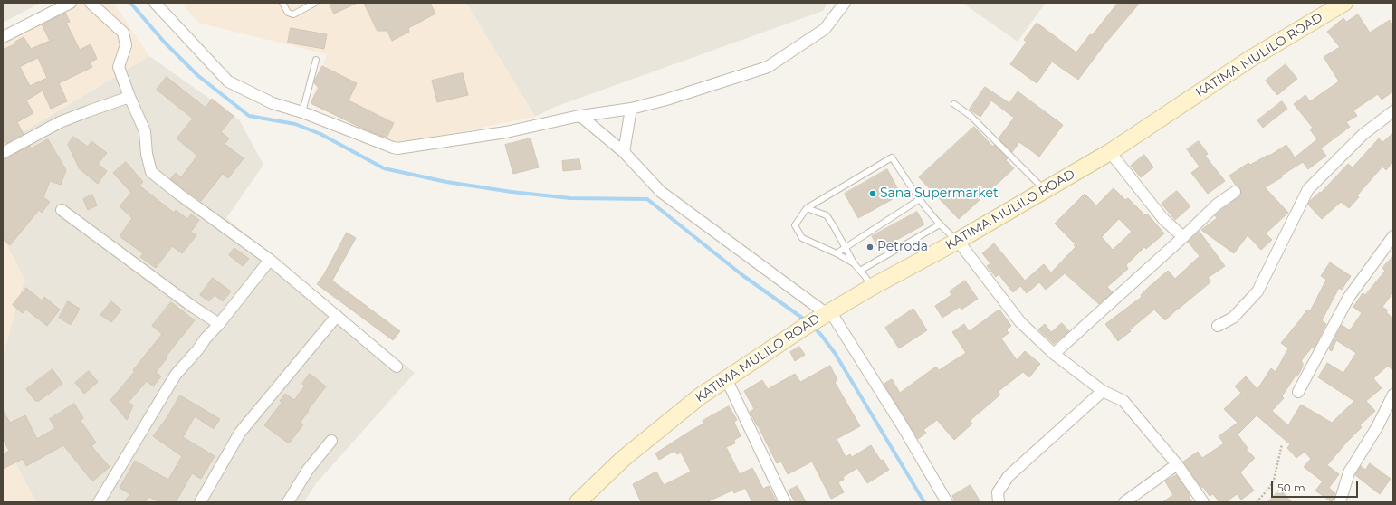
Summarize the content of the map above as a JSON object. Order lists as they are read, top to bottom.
{
  "streets": {
    "main road": ["KATIMA MULILO ROAD"]
  },
  "places": ["Sana Supermarket", "Petroda"],
  "scale_bar": "50 m"
}
